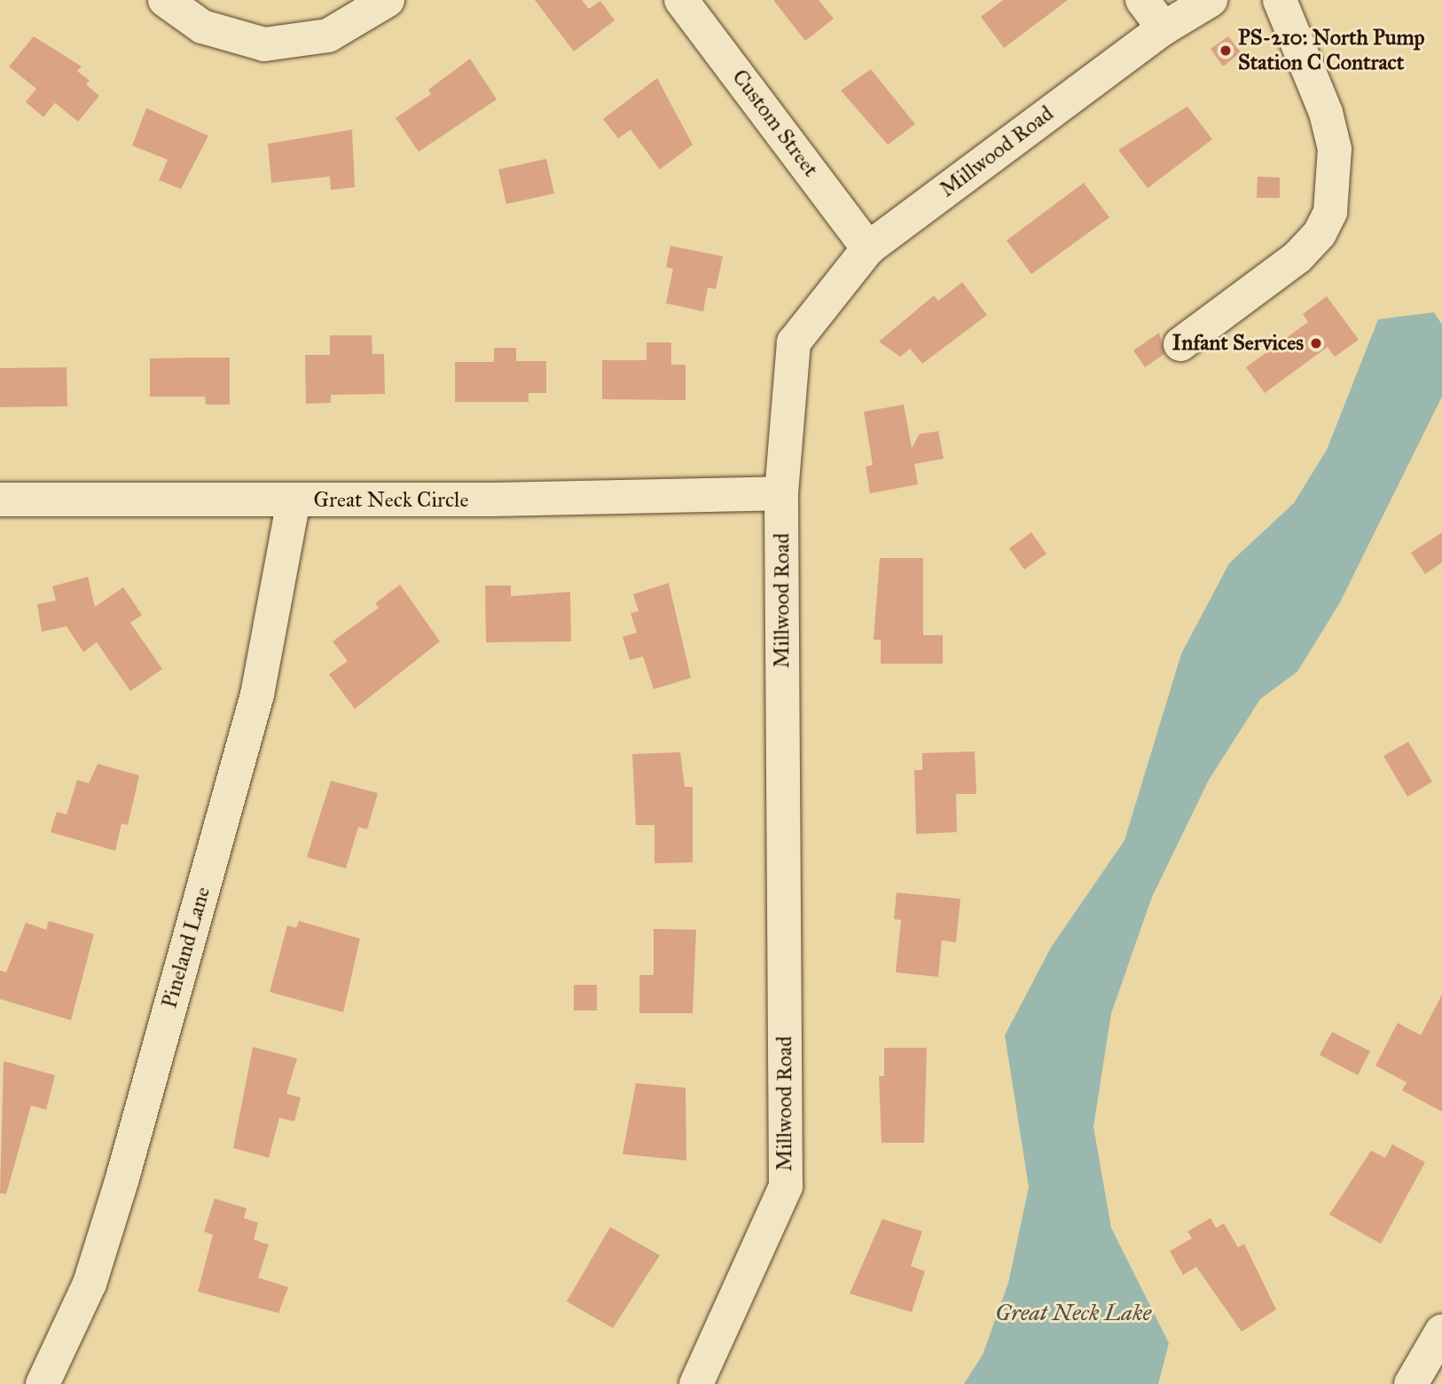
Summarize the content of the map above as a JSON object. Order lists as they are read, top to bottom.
{
  "streets": {
    "street": [
      "Custom Street",
      "Millwood Road",
      "Great Neck Circle",
      "Pineland Lane"
    ]
  },
  "crossings": [
    ["Custom Street", "Millwood Road"],
    ["Millwood Road", "Great Neck Circle"],
    ["Great Neck Circle", "Pineland Lane"]
  ],
  "water": ["Great Neck Lake"],
  "places": ["PS-210: North Pump Station C Contract", "Infant Services"]
}
